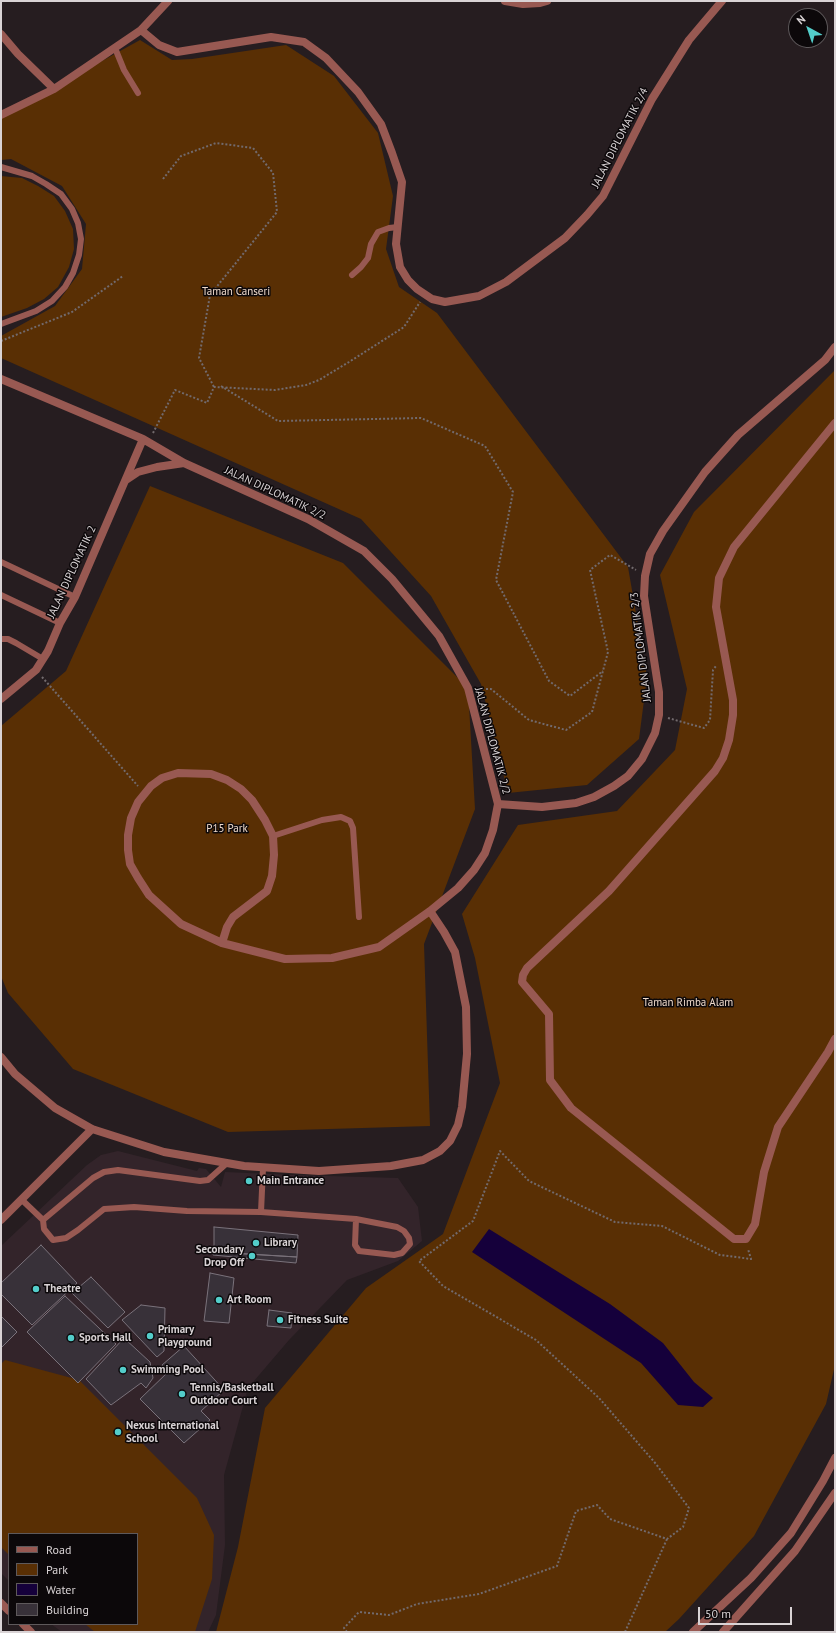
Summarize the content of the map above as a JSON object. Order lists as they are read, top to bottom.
{
  "streets": {
    "street": [
      "JALAN DIPLOMATIK 2/4",
      "JALAN DIPLOMATIK 2/2",
      "JALAN DIPLOMATIK 2",
      "JALAN DIPLOMATIK 2/3"
    ]
  },
  "crossings": [
    ["JALAN DIPLOMATIK 2/2", "JALAN DIPLOMATIK 2"],
    ["JALAN DIPLOMATIK 2/2", "JALAN DIPLOMATIK 2/3"]
  ],
  "parks": ["Taman Canseri", "P15 Park", "Taman Rimba Alam"],
  "places": [
    "Main Entrance",
    "Library",
    "Secondary Drop Off",
    "Theatre",
    "Art Room",
    "Fitness Suite",
    "Primary Playground",
    "Sports Hall",
    "Swimming Pool",
    "Tennis/Basketball Outdoor Court",
    "Nexus International School"
  ],
  "legend": [
    "Road",
    "Park",
    "Water",
    "Building"
  ],
  "scale_bar": "50 m",
  "north": "top left"
}
